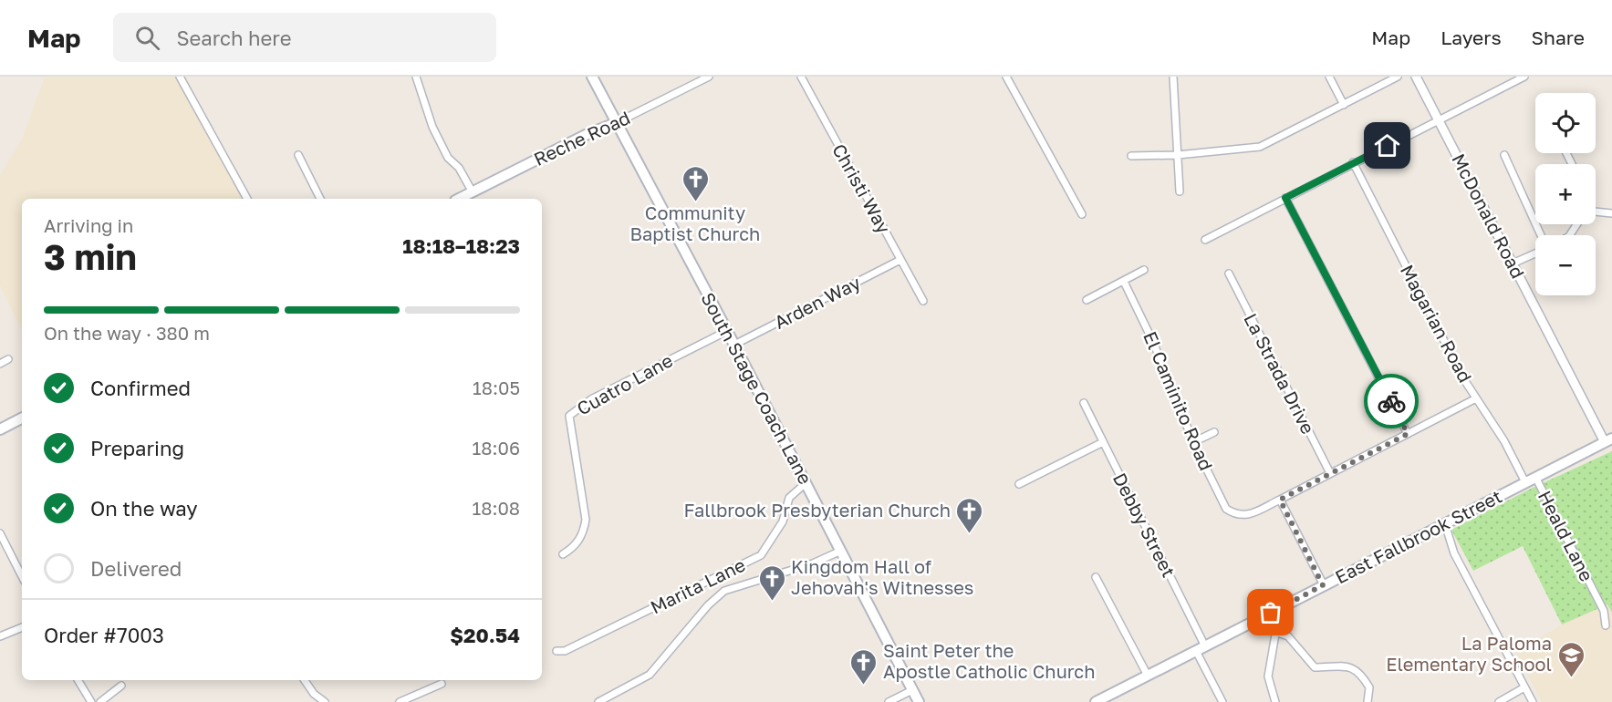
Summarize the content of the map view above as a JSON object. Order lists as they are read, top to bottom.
{
  "streets": {
    "main road": ["Reche Road", "South Stage Coach Lane", "East Fallbrook Street"],
    "street": [
      "Christi Way",
      "McDonald Road",
      "Arden Way",
      "Magarian Road",
      "La Strada Drive",
      "Cuatro Lane",
      "El Caminito Road",
      "Debby Street",
      "Heald Lane",
      "Marita Lane"
    ]
  },
  "crossings": [
    ["Reche Road", "South Stage Coach Lane"],
    ["Christi Way", "Arden Way"],
    ["McDonald Road", "East Fallbrook Street"],
    ["Arden Way", "South Stage Coach Lane"],
    ["Magarian Road", "East Fallbrook Street"],
    ["Cuatro Lane", "South Stage Coach Lane"],
    ["South Stage Coach Lane", "Marita Lane"],
    ["Debby Street", "East Fallbrook Street"],
    ["Heald Lane", "East Fallbrook Street"]
  ],
  "places": {
    "church": [
      "Community Baptist Church",
      "Fallbrook Presbyterian Church",
      "Kingdom Hall of Jehovah's Witnesses",
      "Saint Peter the Apostle Catholic Church"
    ],
    "school or university": ["La Paloma Elementary School"]
  },
  "page": {
    "header": "Map",
    "search": "Search here",
    "nav": ["Map", "Layers", "Share"],
    "map_buttons": ["+", "−"],
    "heading": ["3 min", "Arriving in", "18:18–18:23"],
    "panel": ["Order #7003", "$20.54"],
    "bar": "On the way · 380 m",
    "list": [
      ["Confirmed", "18:05"],
      ["Preparing", "18:06"],
      ["On the way", "18:08"],
      "Delivered"
    ]
  }
}
